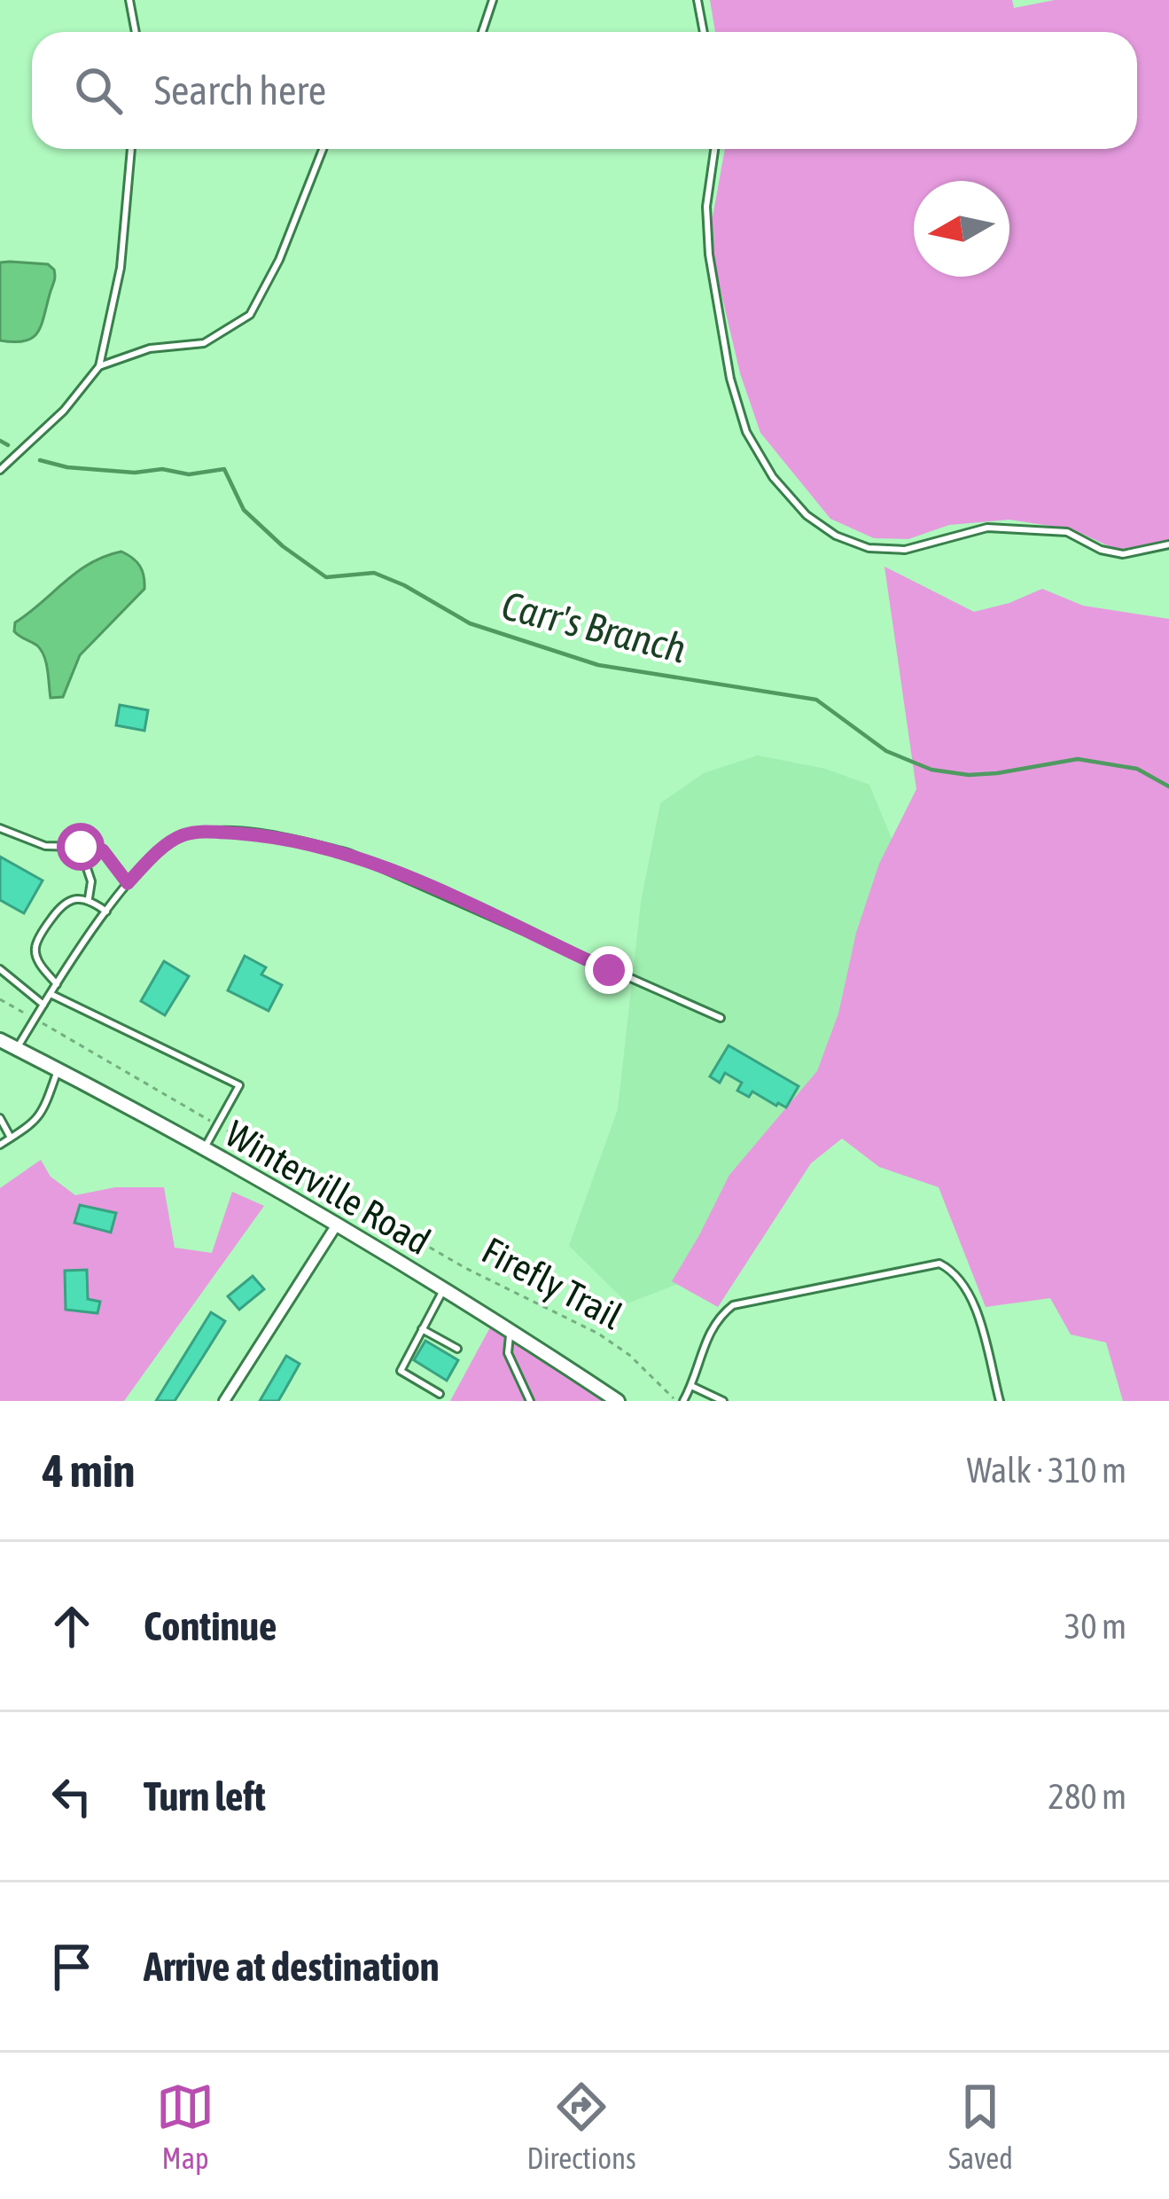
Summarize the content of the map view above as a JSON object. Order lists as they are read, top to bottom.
{
  "streets": {
    "street": ["Winterville Road"],
    "path": ["Firefly Trail"]
  },
  "water": ["Carr's Branch"],
  "north": "left",
  "page": {
    "search": "Search here",
    "heading": ["4 min", "Walk · 310 m"],
    "list": [
      ["Continue", "30 m"],
      ["Turn left", "280 m"],
      "Arrive at destination"
    ],
    "nav": ["Map", "Directions", "Saved"]
  }
}
